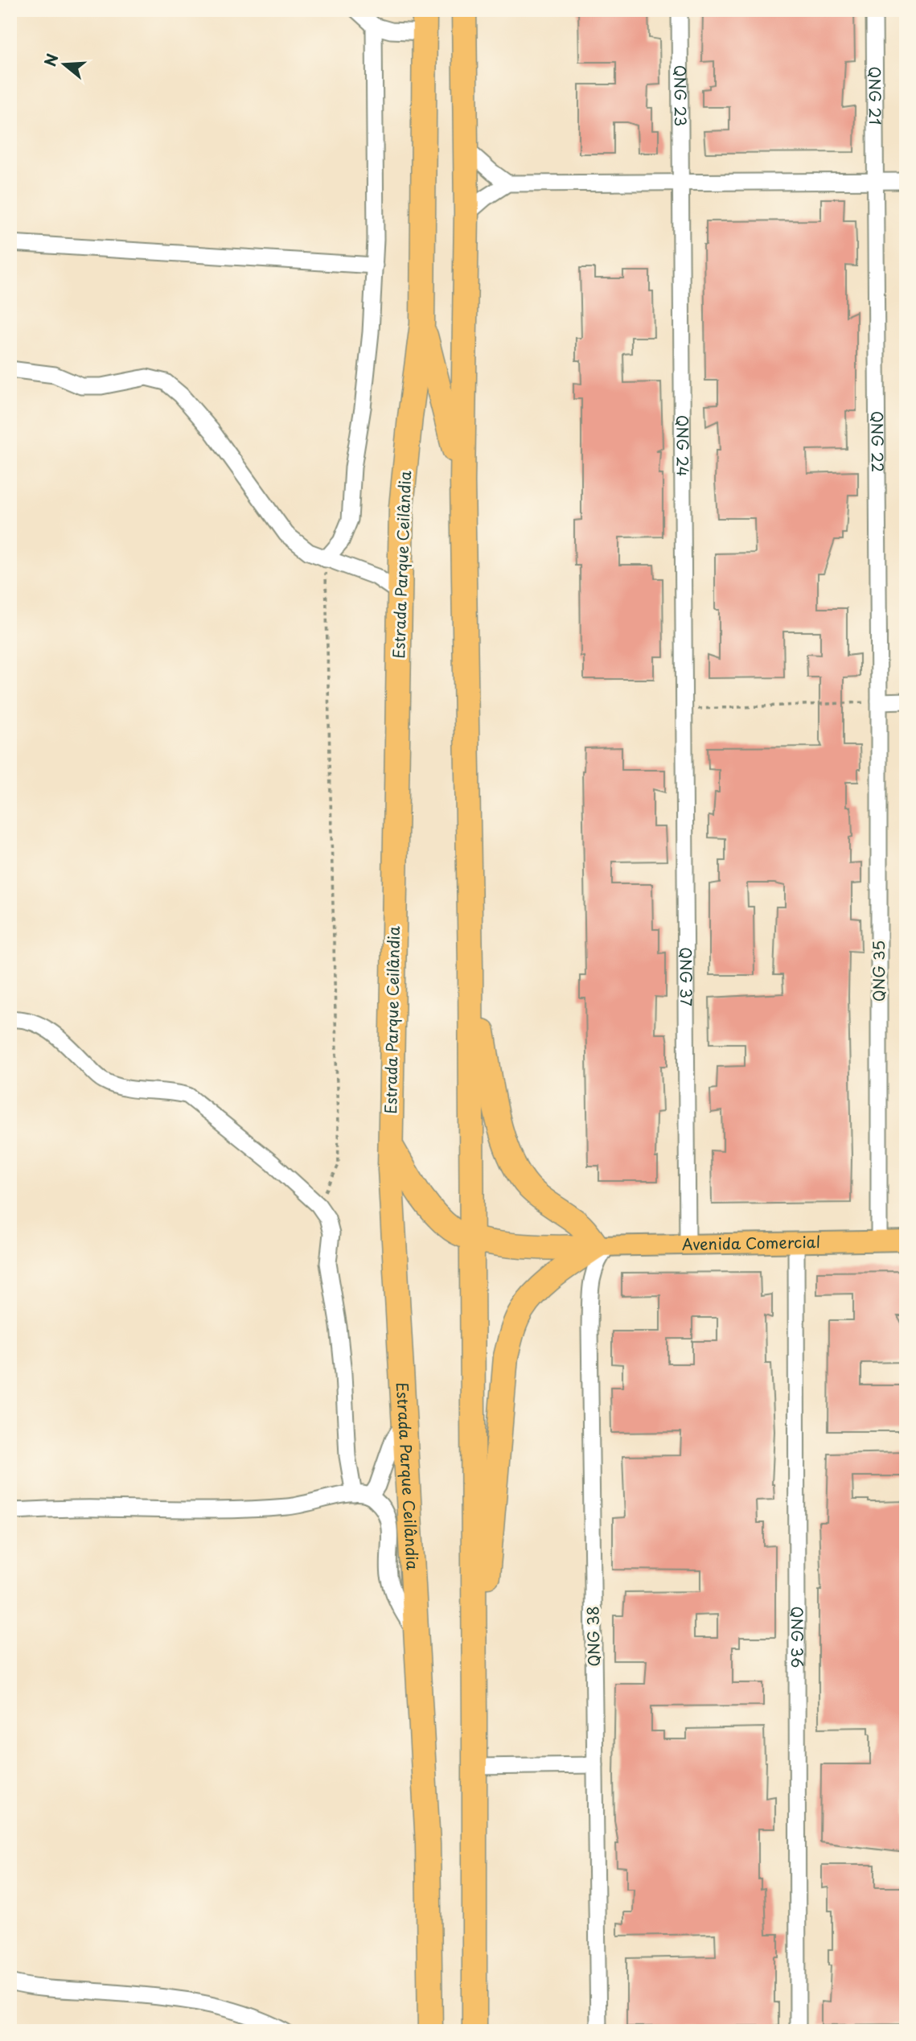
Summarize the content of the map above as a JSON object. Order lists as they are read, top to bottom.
{
  "streets": {
    "highway": ["Estrada Parque Ceilândia"],
    "main road": ["Avenida Comercial"],
    "street": [
      "QNG 21",
      "QNG 23",
      "QNG 22",
      "QNG 24",
      "QNG 35",
      "QNG 37",
      "QNG 38",
      "QNG 36"
    ]
  },
  "crossings": [
    ["QNG 21", "QNG 22"],
    ["QNG 23", "QNG 24"],
    ["QNG 22", "QNG 35"],
    ["QNG 24", "QNG 37"],
    ["QNG 35", "Avenida Comercial"],
    ["QNG 37", "Avenida Comercial"],
    ["Avenida Comercial", "QNG 38"],
    ["Avenida Comercial", "QNG 36"]
  ],
  "north": "left"
}
